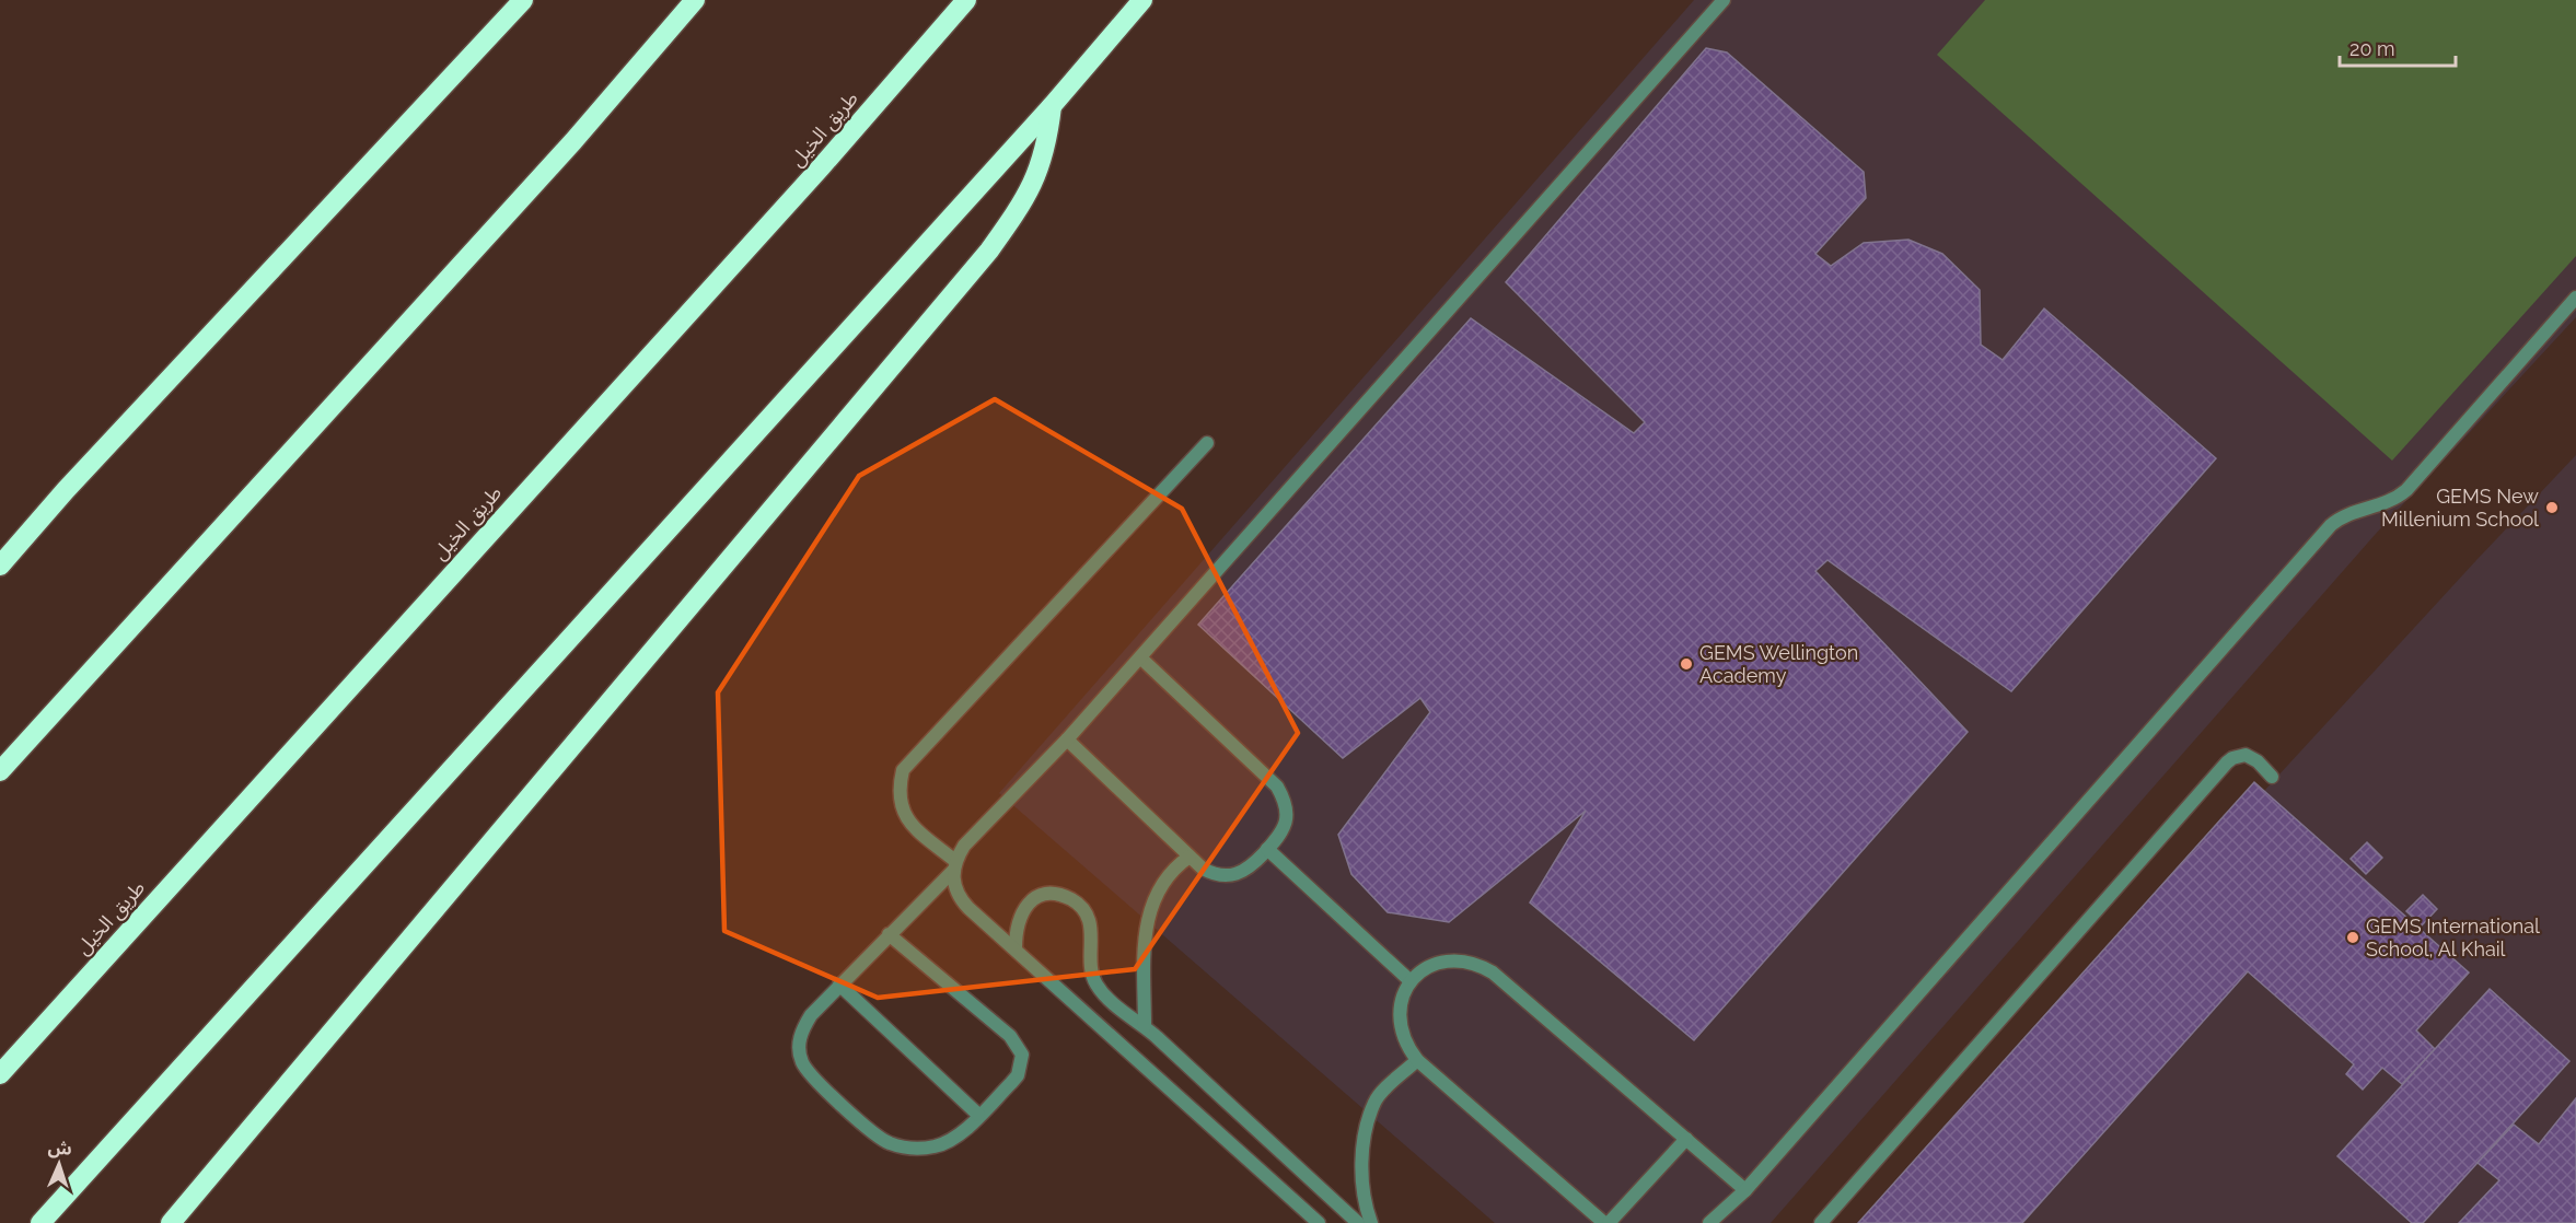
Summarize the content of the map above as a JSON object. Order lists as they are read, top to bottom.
{
  "streets": {
    "highway": ["طريق الخيل"]
  },
  "places": ["GEMS New Millenium School", "GEMS Wellington Academy", "GEMS International School, Al Khail"],
  "scale_bar": "20 m",
  "north": "top"
}
